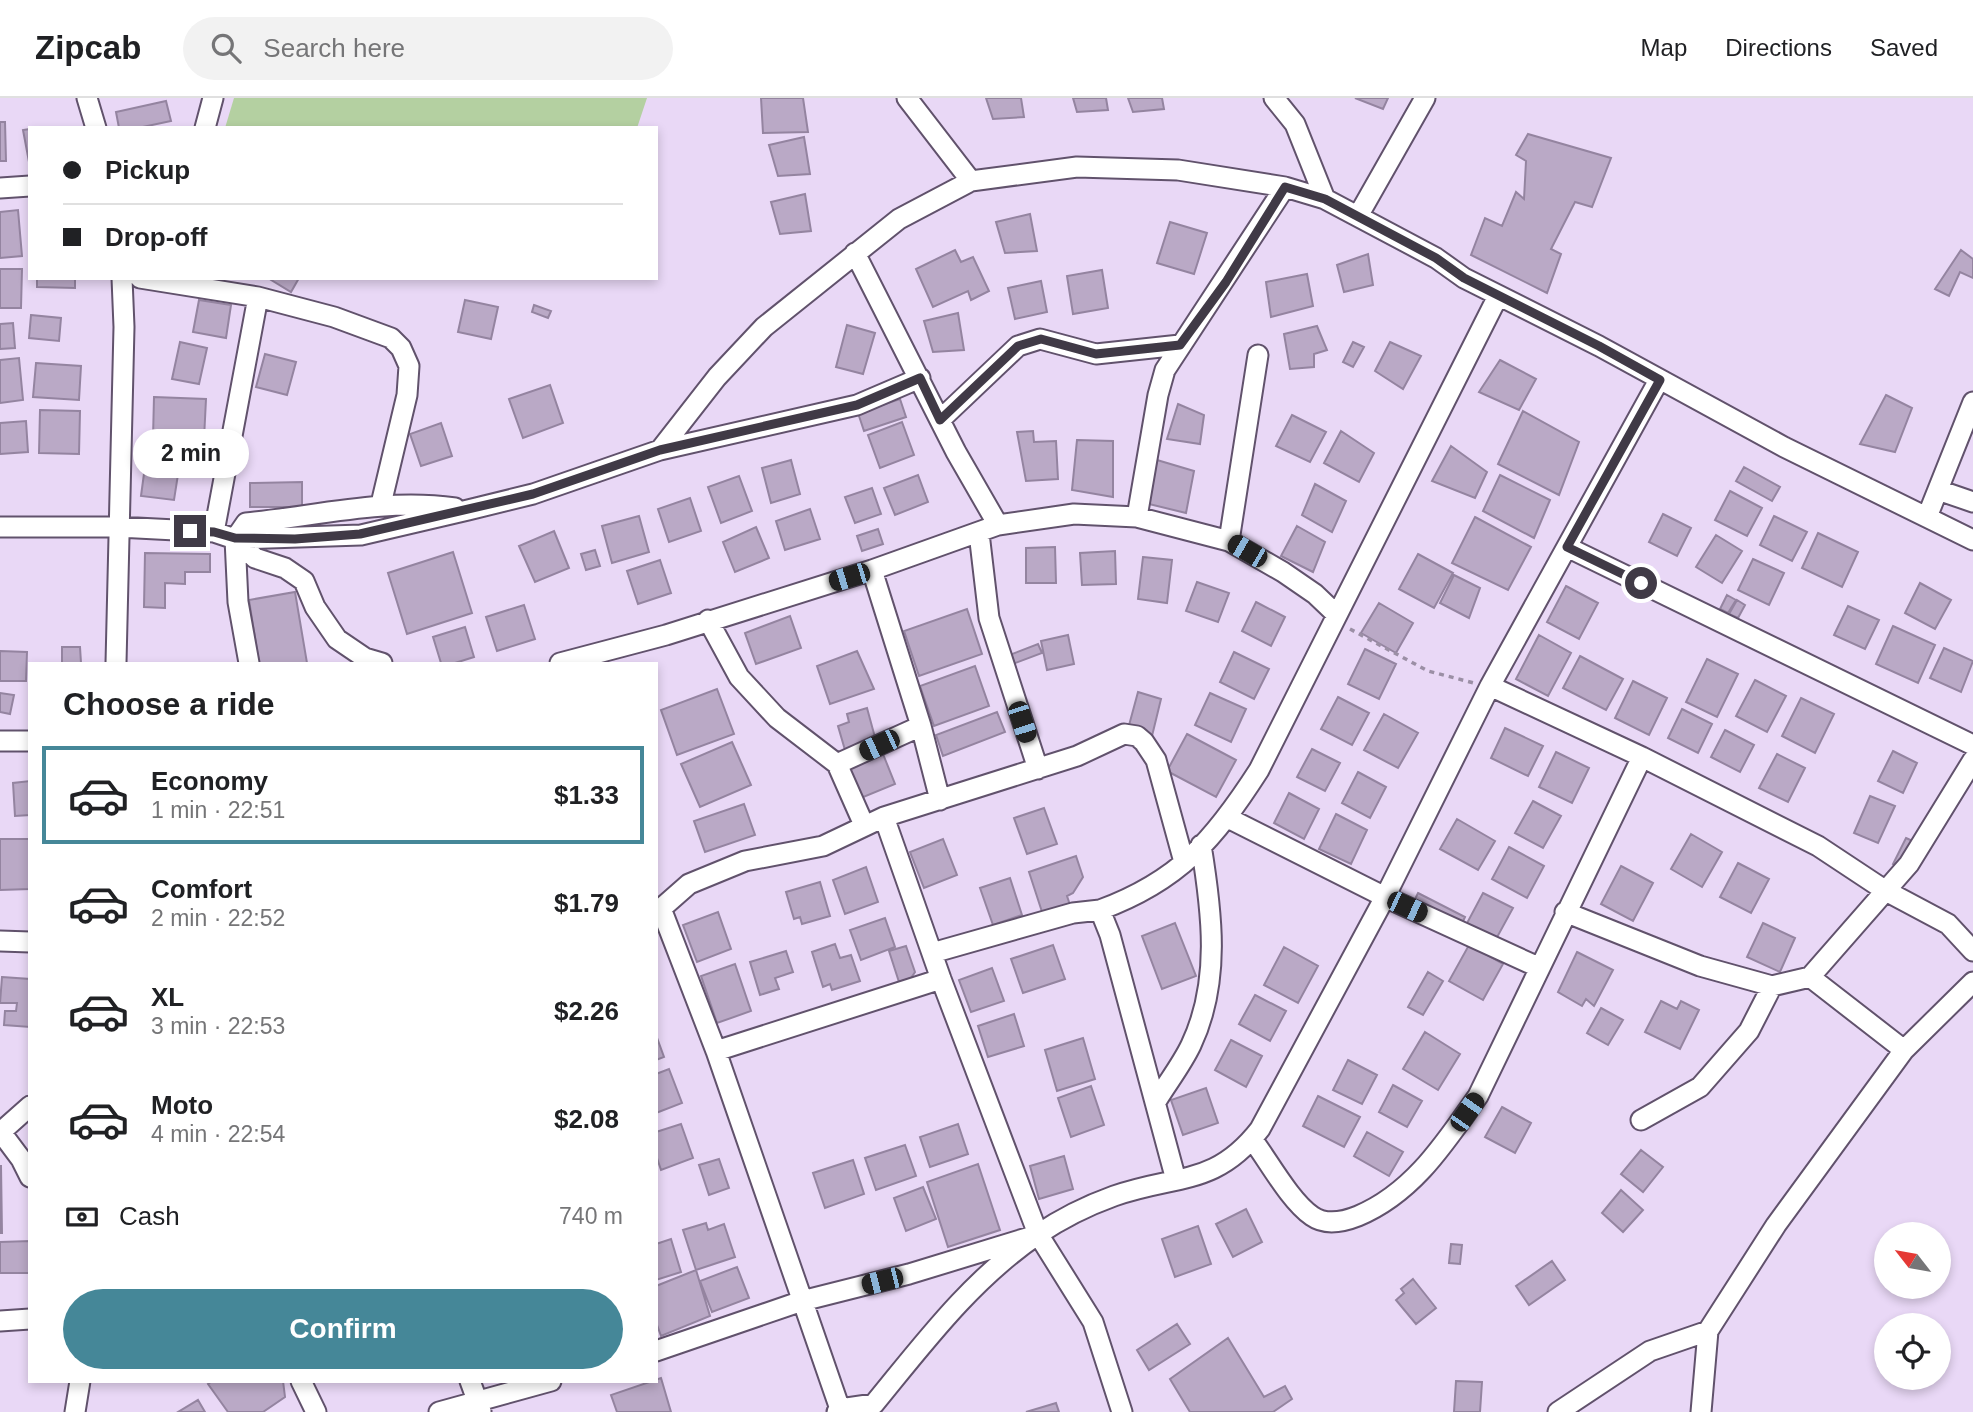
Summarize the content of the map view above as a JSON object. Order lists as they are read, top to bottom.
{
  "north": "top left",
  "page": {
    "header": "Zipcab",
    "search": "Search here",
    "nav": ["Map", "Directions", "Saved"],
    "banner": ["Pickup", "Drop-off"],
    "bubble": "2 min",
    "heading": "Choose a ride",
    "list": [
      {
        "name": "Economy",
        "note": "1 min · 22:51",
        "value": "$1.33"
      },
      {
        "name": "Comfort",
        "note": "2 min · 22:52",
        "value": "$1.79"
      },
      {
        "name": "XL",
        "note": "3 min · 22:53",
        "value": "$2.26"
      },
      {
        "name": "Moto",
        "note": "4 min · 22:54",
        "value": "$2.08"
      }
    ],
    "pay": ["Cash", "740 m"],
    "buttons": "Confirm"
  }
}
